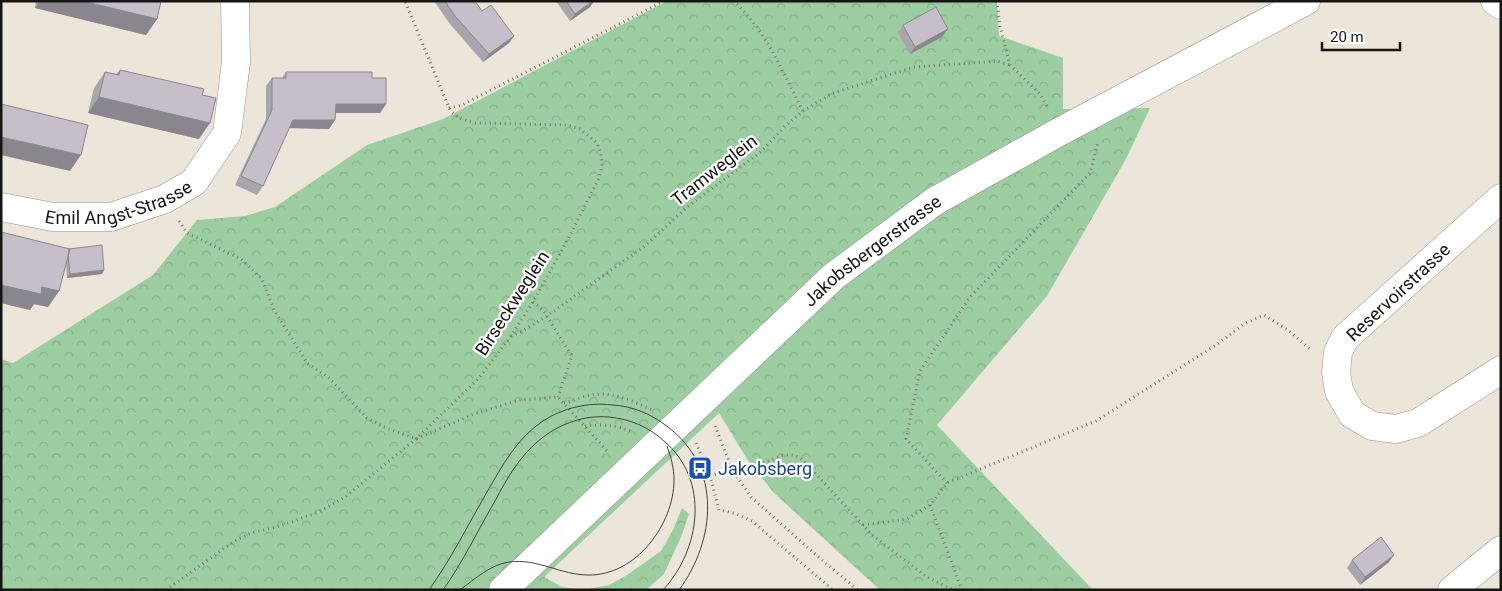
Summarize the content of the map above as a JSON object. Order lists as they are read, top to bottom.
{
  "streets": {
    "street": ["Emil Angst-Strasse", "Jakobsbergerstrasse", "Reservoirstrasse"],
    "path": ["Tramweglein", "Birseckweglein"]
  },
  "crossings": [
    ["Tramweglein", "Birseckweglein"]
  ],
  "places": {
    "bus stop": ["Jakobsberg"]
  },
  "scale_bar": "20 m"
}
